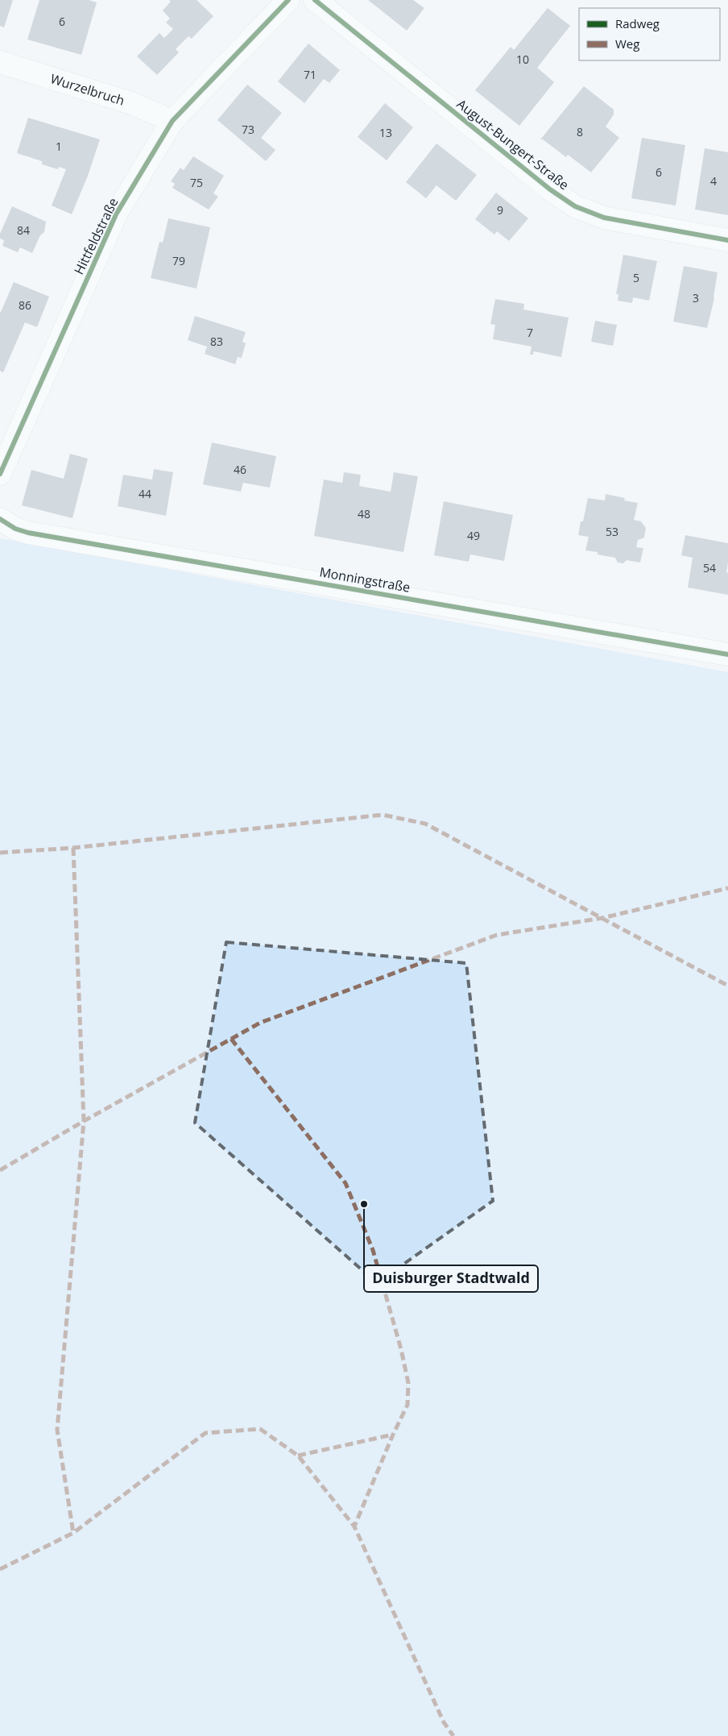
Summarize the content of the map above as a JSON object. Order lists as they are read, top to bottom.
{
  "streets": {
    "street": [
      "Wurzelbruch",
      "August-Bungert-Straße",
      "Hittfeldstraße",
      "Monningstraße"
    ]
  },
  "crossings": [
    ["Wurzelbruch", "Hittfeldstraße"]
  ],
  "places": ["Duisburger Stadtwald"],
  "house_numbers": [
    "6",
    "10",
    "71",
    "73",
    "8",
    "13",
    "1",
    "6",
    "4",
    "75",
    "9",
    "84",
    "79",
    "5",
    "3",
    "86",
    "7",
    "83",
    "46",
    "44",
    "48",
    "53",
    "49",
    "54"
  ],
  "legend": ["Radweg", "Weg"]
}
